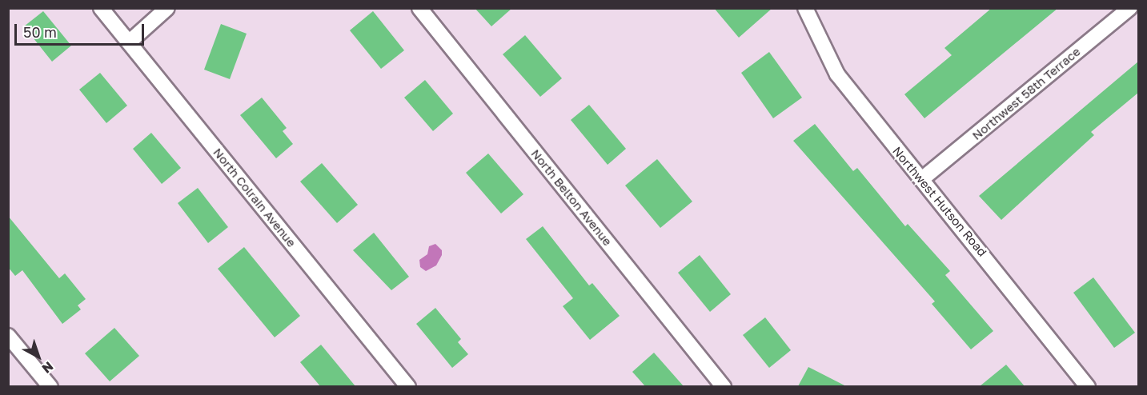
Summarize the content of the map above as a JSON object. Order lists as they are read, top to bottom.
{
  "streets": {
    "street": [
      "Northwest 58th Terrace",
      "North Colrain Avenue",
      "North Belton Avenue",
      "Northwest Hutson Road"
    ]
  },
  "crossings": [
    ["Northwest 58th Terrace", "Northwest Hutson Road"]
  ],
  "scale_bar": "50 m",
  "north": "bottom right"
}
